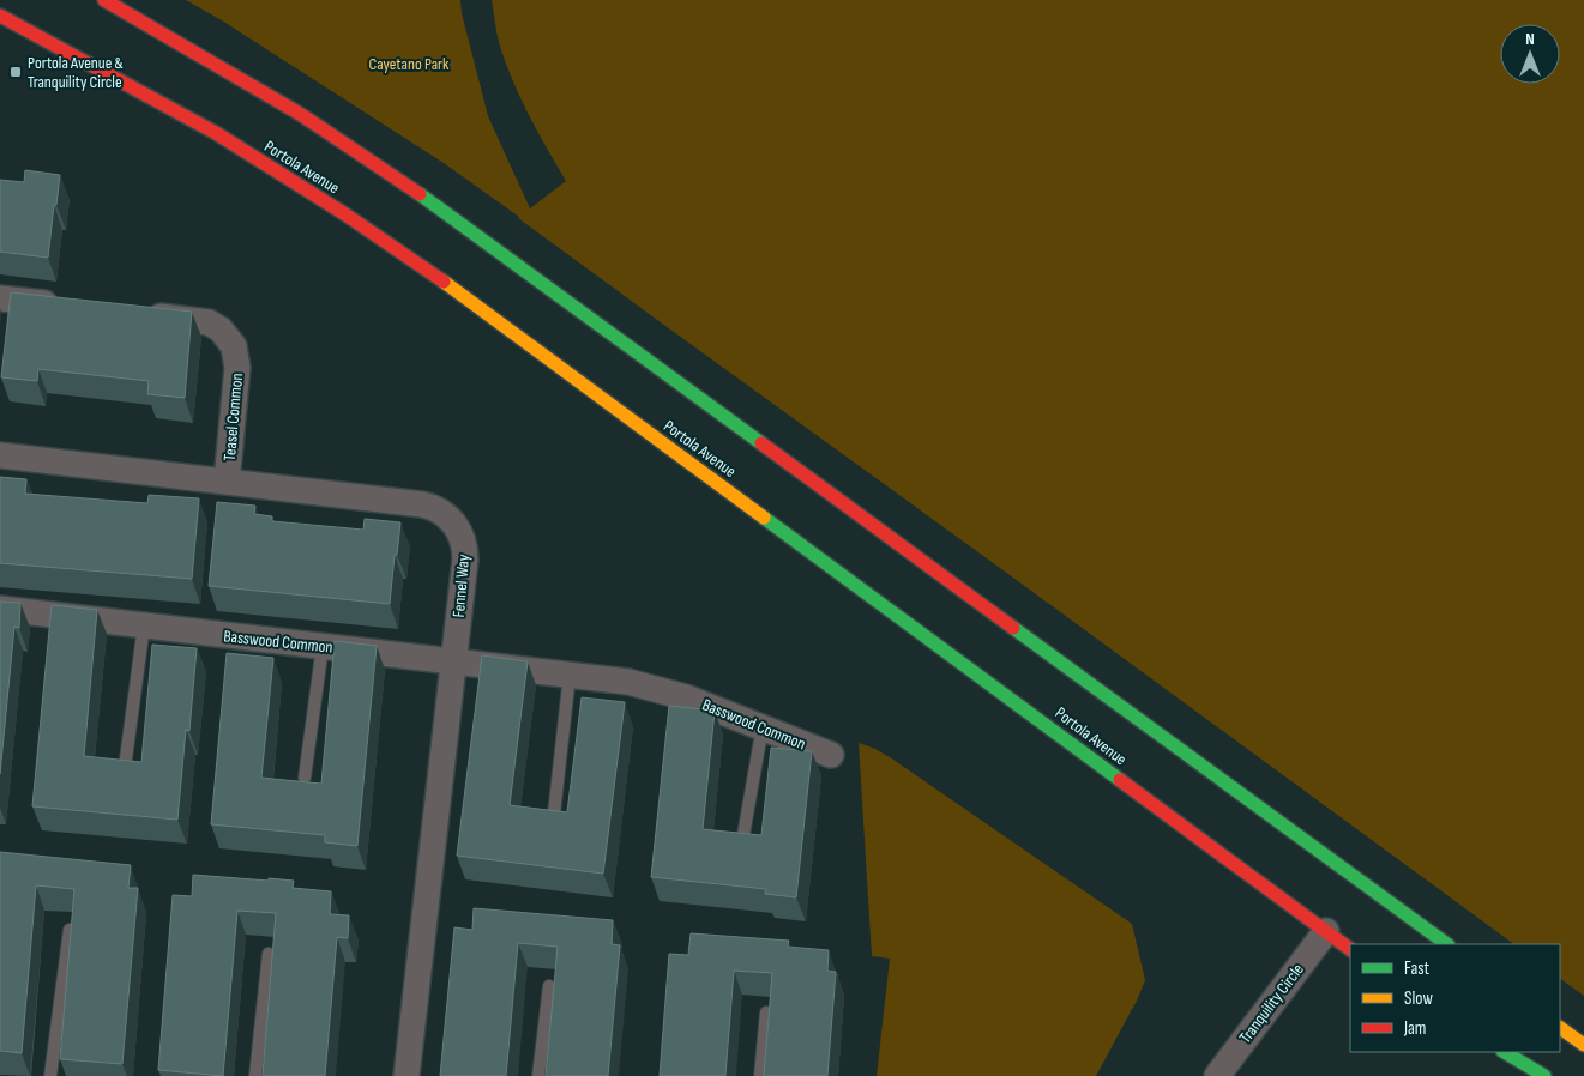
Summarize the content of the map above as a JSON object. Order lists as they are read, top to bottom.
{
  "streets": {
    "main road": ["Portola Avenue"],
    "street": [
      "Teasel Common",
      "Fennel Way",
      "Basswood Common",
      "Tranquility Circle"
    ]
  },
  "crossings": [
    ["Portola Avenue", "Tranquility Circle"],
    ["Teasel Common", "Fennel Way"],
    ["Fennel Way", "Basswood Common"]
  ],
  "parks": ["Cayetano Park"],
  "places": {
    "transit": ["Portola Avenue & Tranquility Circle"]
  },
  "legend": ["Fast", "Slow", "Jam"],
  "north": "top"
}
